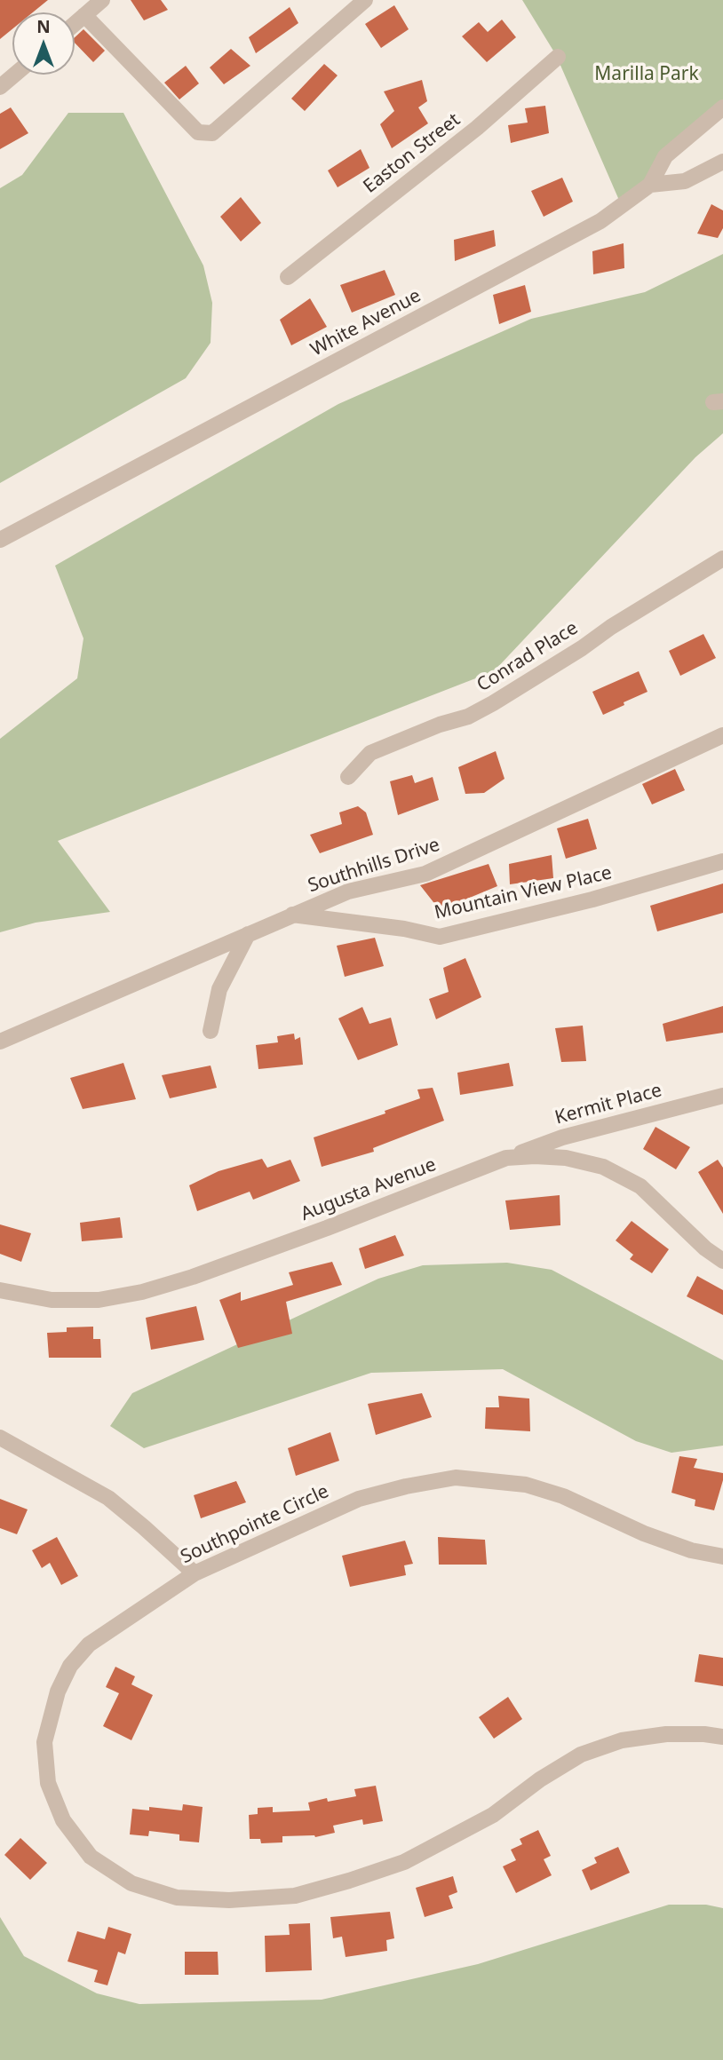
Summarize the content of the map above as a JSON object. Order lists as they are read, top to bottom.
{
  "streets": {
    "street": [
      "Easton Street",
      "White Avenue",
      "Conrad Place",
      "Southhills Drive",
      "Mountain View Place",
      "Kermit Place",
      "Augusta Avenue",
      "Southpointe Circle"
    ]
  },
  "crossings": [
    ["Southhills Drive", "Mountain View Place"],
    ["Kermit Place", "Augusta Avenue"]
  ],
  "parks": ["Marilla Park"],
  "north": "top"
}
